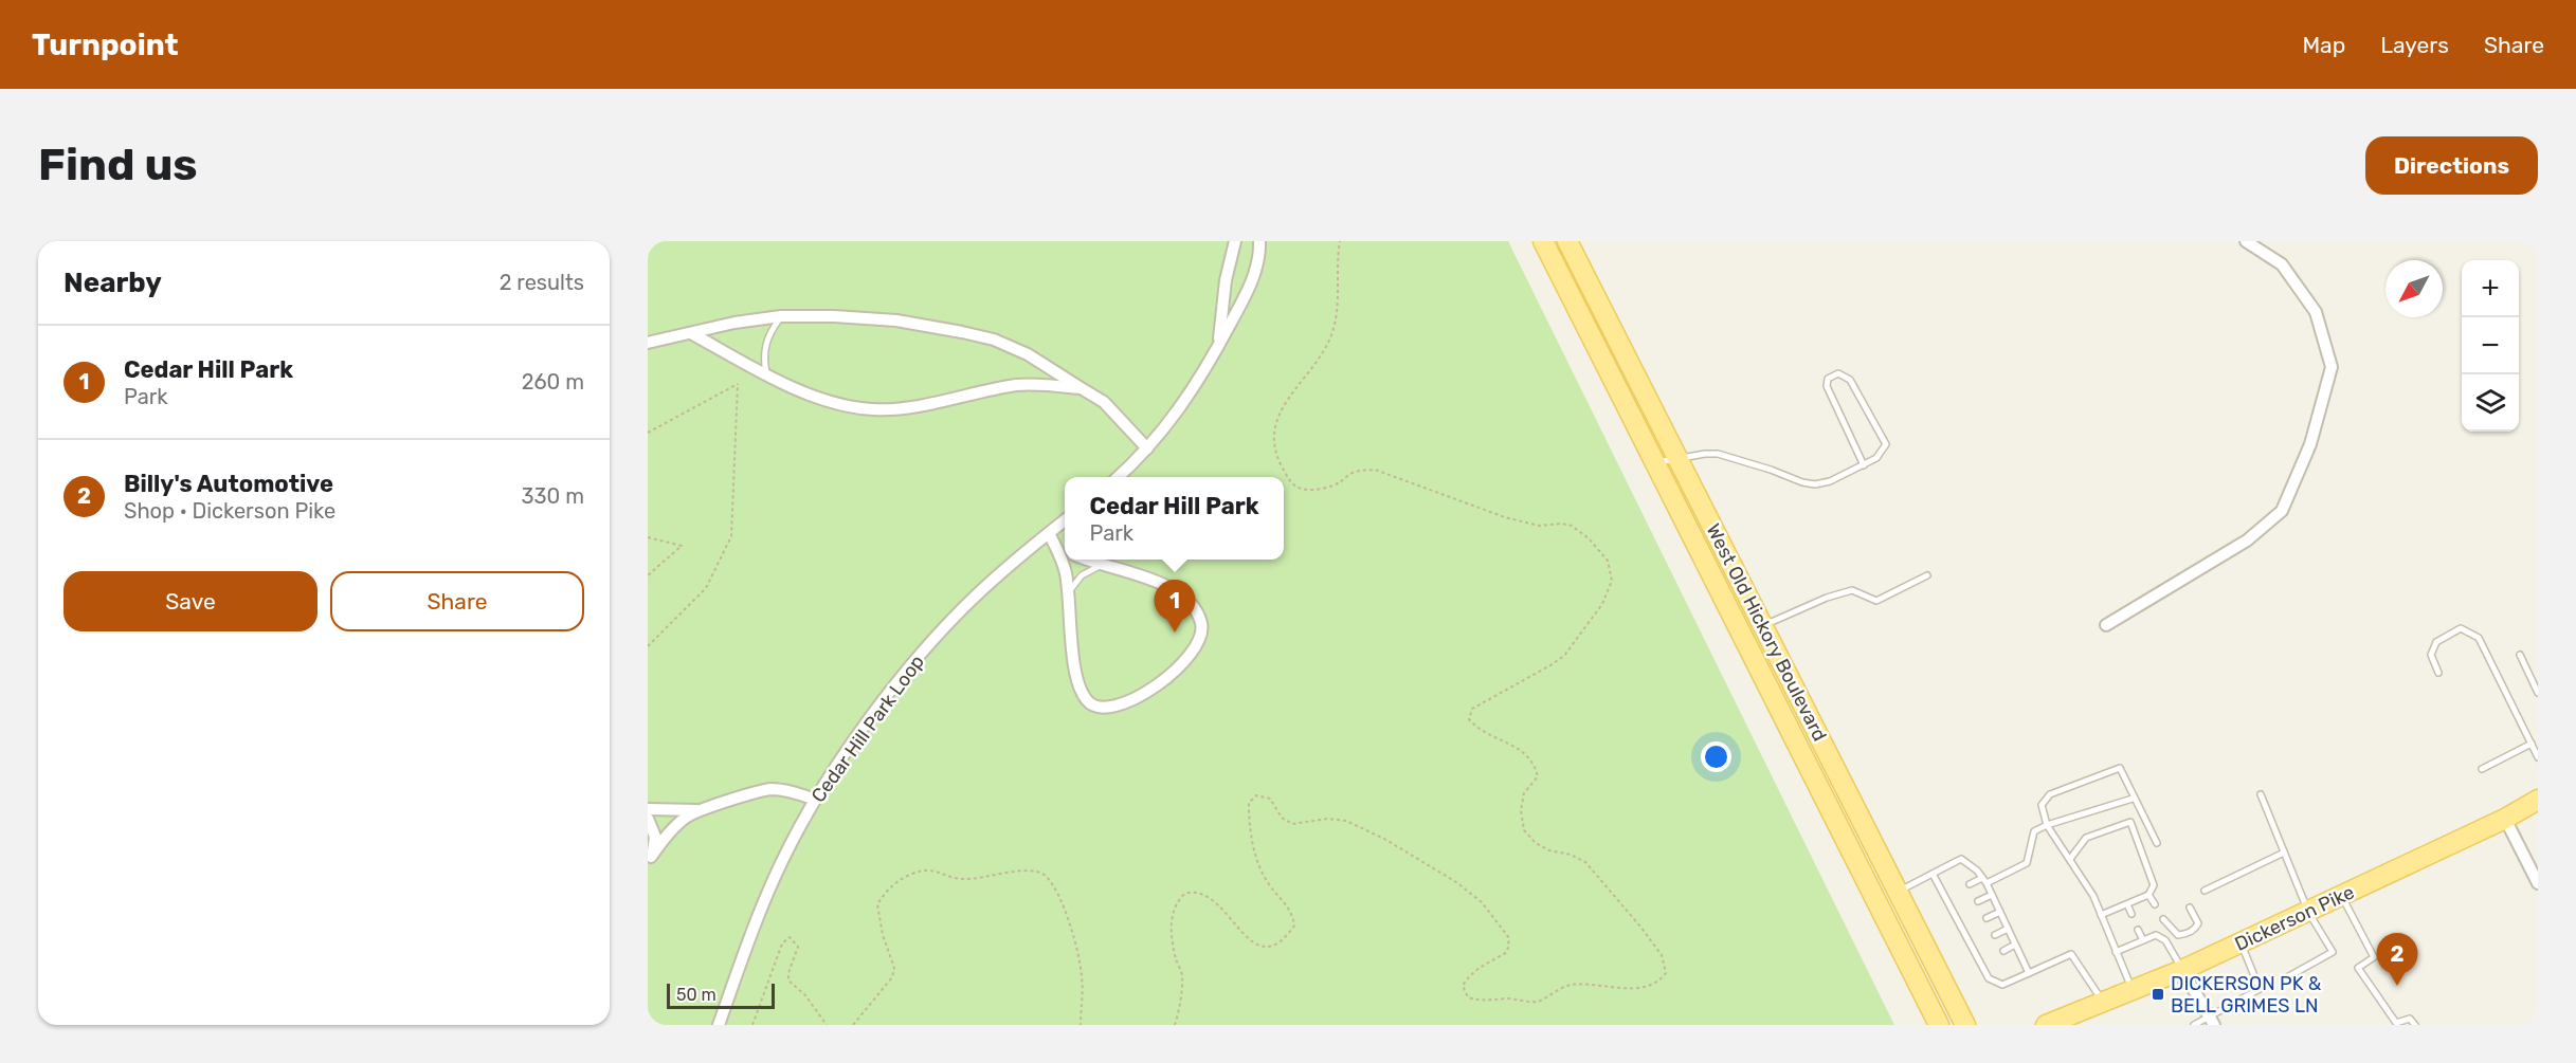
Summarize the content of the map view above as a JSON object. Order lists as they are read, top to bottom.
{
  "streets": {
    "main road": ["West Old Hickory Boulevard", "Dickerson Pike"],
    "street": ["Cedar Hill Park Loop"]
  },
  "places": {
    "transit": ["DICKERSON PK & BELL GRIMES LN"]
  },
  "scale_bar": "50 m",
  "north": "bottom left",
  "page": {
    "header": "Turnpoint",
    "nav": ["Map", "Layers", "Share"],
    "buttons": [
      "Directions",
      ["Save", "Share"]
    ],
    "title": "Find us",
    "heading": ["Nearby", "2 results"],
    "map_buttons": ["+", "−"],
    "list": [
      {
        "mark": "1",
        "name": "Cedar Hill Park",
        "note": "Park",
        "value": "260 m"
      },
      {
        "mark": "2",
        "name": "Billy's Automotive",
        "note": "Shop · Dickerson Pike",
        "value": "330 m"
      }
    ],
    "popup": ["Cedar Hill Park", "Park"],
    "pins": ["1", "2"],
    "scale": "50 m"
  }
}
